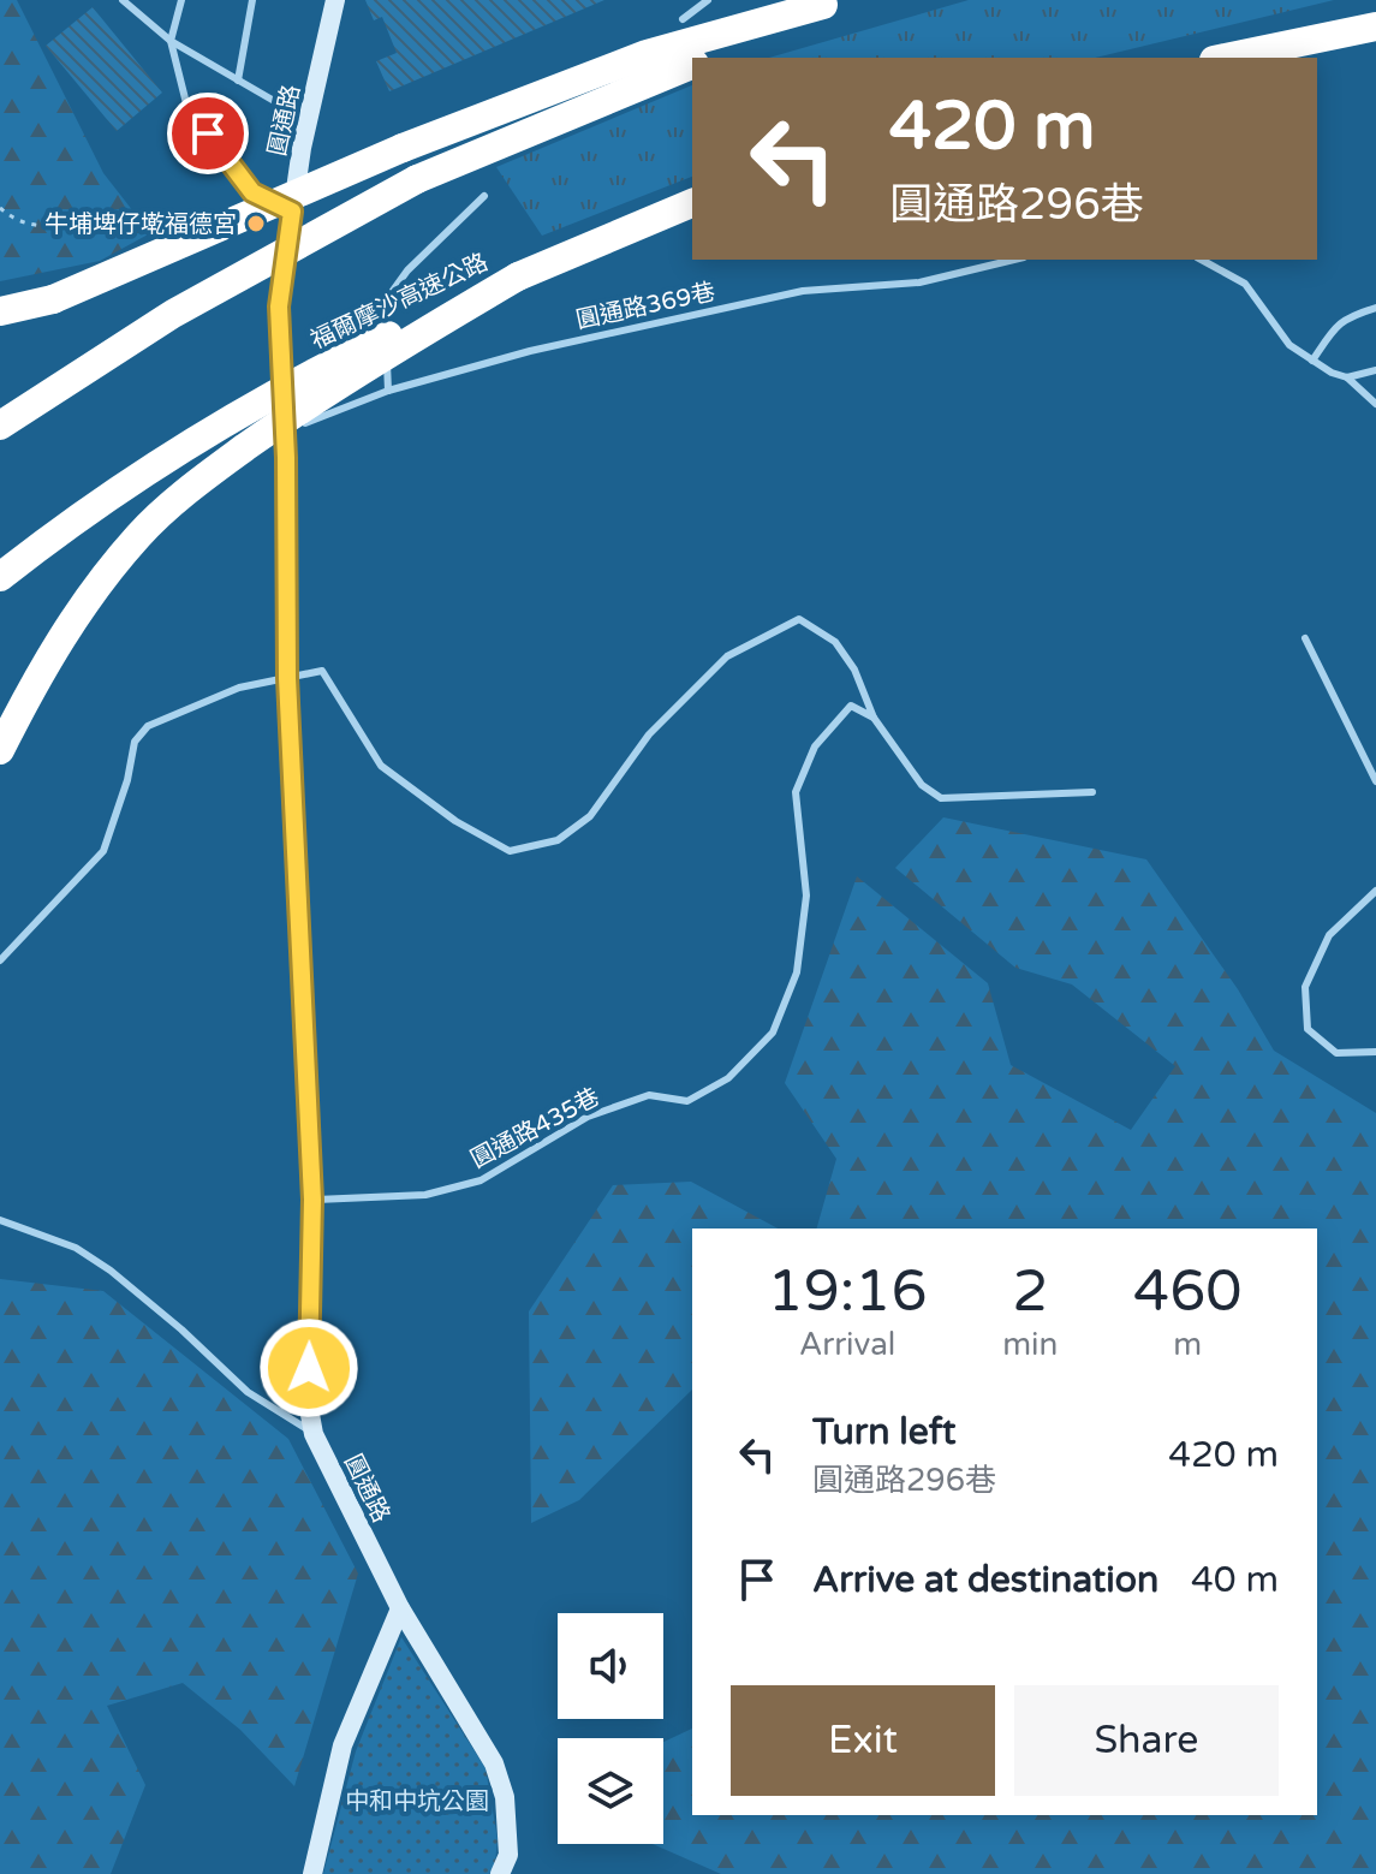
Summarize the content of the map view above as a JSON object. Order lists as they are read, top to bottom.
{
  "streets": {
    "highway": ["福爾摩沙高速公路"],
    "street": ["圓通路"],
    "lane": ["圓通路369巷", "圓通路435巷"]
  },
  "crossings": [
    ["圓通路", "圓通路369巷"],
    ["圓通路", "圓通路435巷"]
  ],
  "parks": ["中和中坑公園"],
  "places": ["牛埔埤仔墘福德宮"],
  "page": {
    "turn": ["420 m", "圓通路296巷"],
    "eta": [
      "19:16",
      "Arrival",
      "2",
      "min",
      "460",
      "m"
    ],
    "list": [
      {
        "name": "Turn left",
        "note": "圓通路296巷",
        "value": "420 m"
      },
      {
        "name": "Arrive at destination",
        "value": "40 m"
      }
    ],
    "buttons": ["Exit", "Share"]
  }
}
